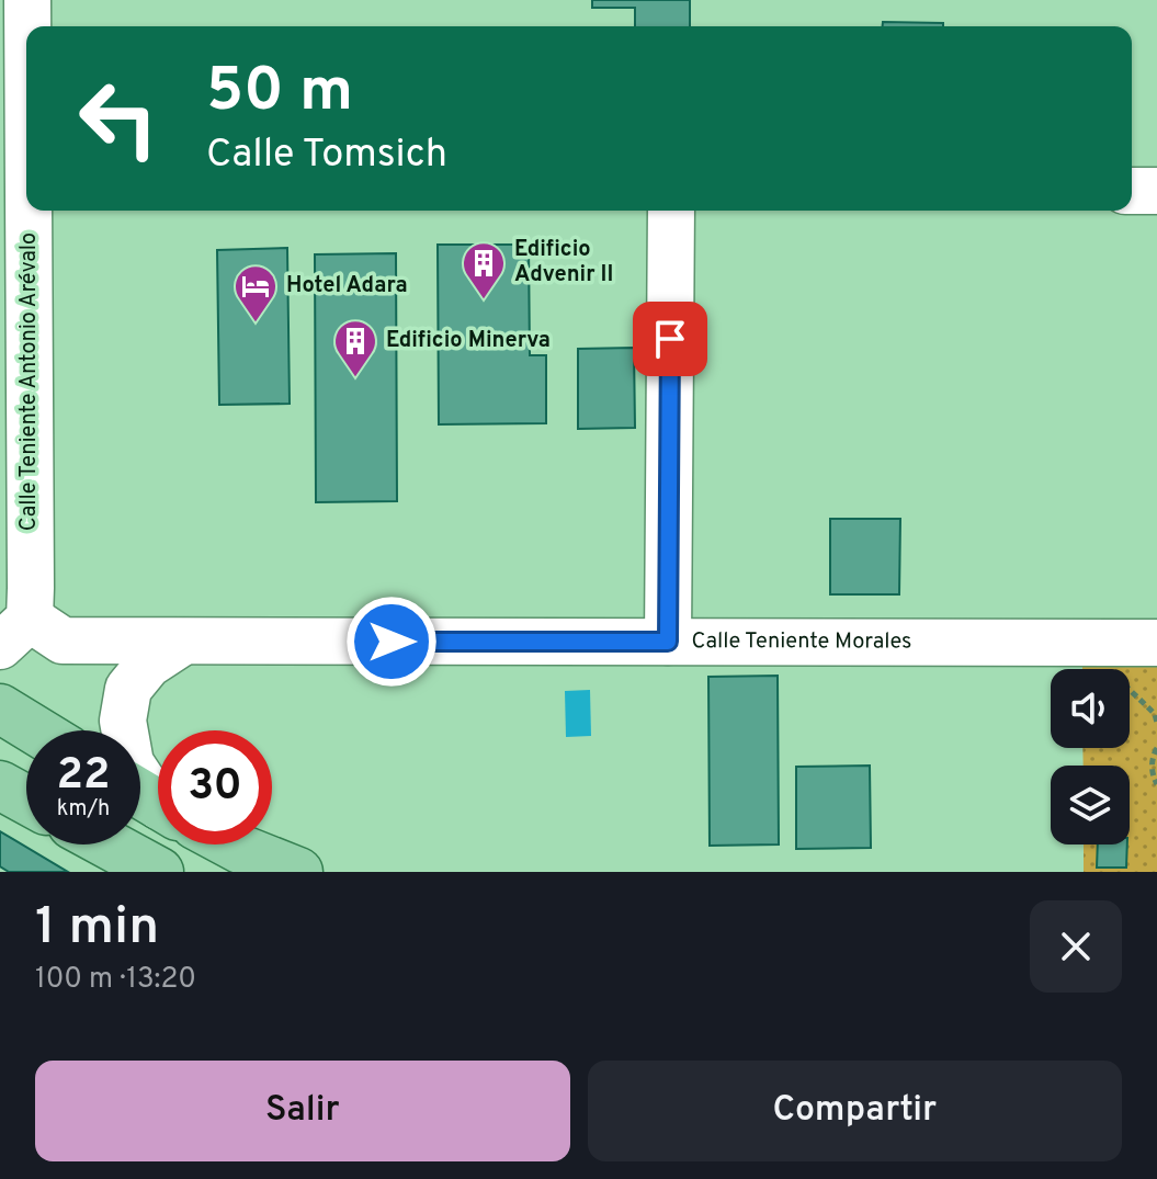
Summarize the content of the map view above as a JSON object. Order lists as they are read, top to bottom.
{
  "streets": {
    "street": ["Calle Teniente Antonio Arévalo", "Calle Teniente Morales"]
  },
  "crossings": [
    ["Calle Teniente Antonio Arévalo", "Calle Teniente Morales"]
  ],
  "places": {
    "building": ["Edificio Advenir II", "Edificio Minerva"],
    "hotel": ["Hotel Adara"]
  },
  "page": {
    "turn": ["50 m", "Calle Tomsich"],
    "speed": "22 km/h",
    "limit": "30",
    "heading": ["1 min", "100 m · 13:20"],
    "buttons": ["Salir", "Compartir"]
  }
}
